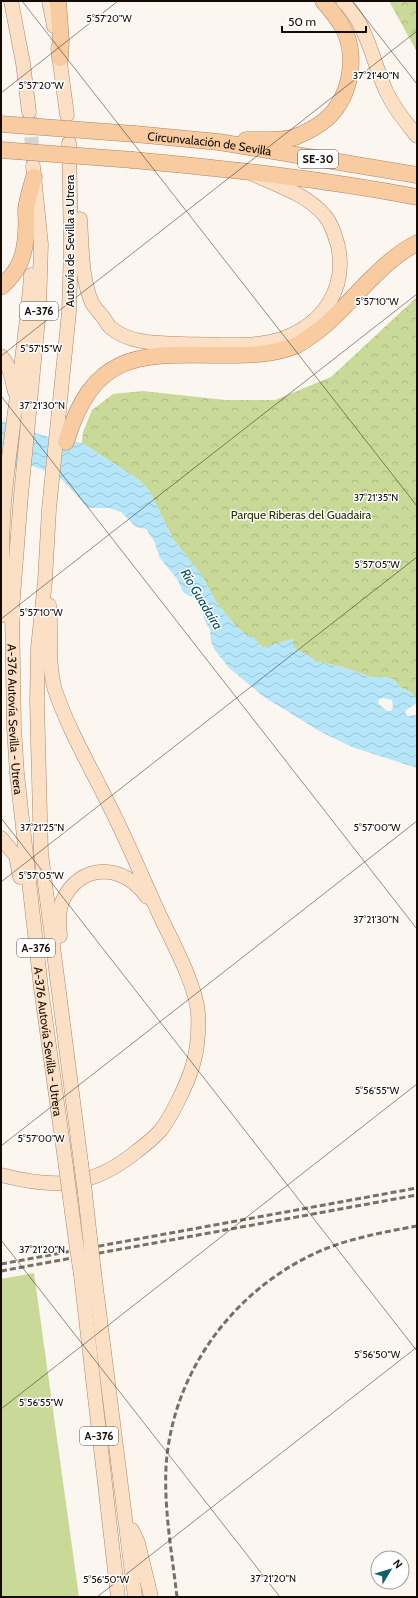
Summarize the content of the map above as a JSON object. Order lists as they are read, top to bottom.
{
  "streets": {
    "highway": ["Circunvalación de Sevilla", "SE-30"],
    "main road": ["Autovía de Sevilla a Utrera", "A-376", "A-376 Autovía Sevilla - Utrera"]
  },
  "crossings": [
    ["Autovía de Sevilla a Utrera", "A-376 Autovía Sevilla - Utrera"],
    ["A-376", "A-376 Autovía Sevilla - Utrera"]
  ],
  "water": ["Río Guadaíra"],
  "parks": ["Parque Riberas del Guadaira"],
  "scale_bar": "50 m",
  "north": "top right",
  "coordinates": [
    "5°57'20\"W",
    "37°21'40\"N",
    "5°57'10\"W",
    "5°57'15\"W",
    "37°21'30\"N",
    "37°21'35\"N",
    "5°57'05\"W",
    "37°21'25\"N",
    "5°57'00\"W",
    "5°56'55\"W",
    "37°21'20\"N",
    "5°56'50\"W"
  ]
}
